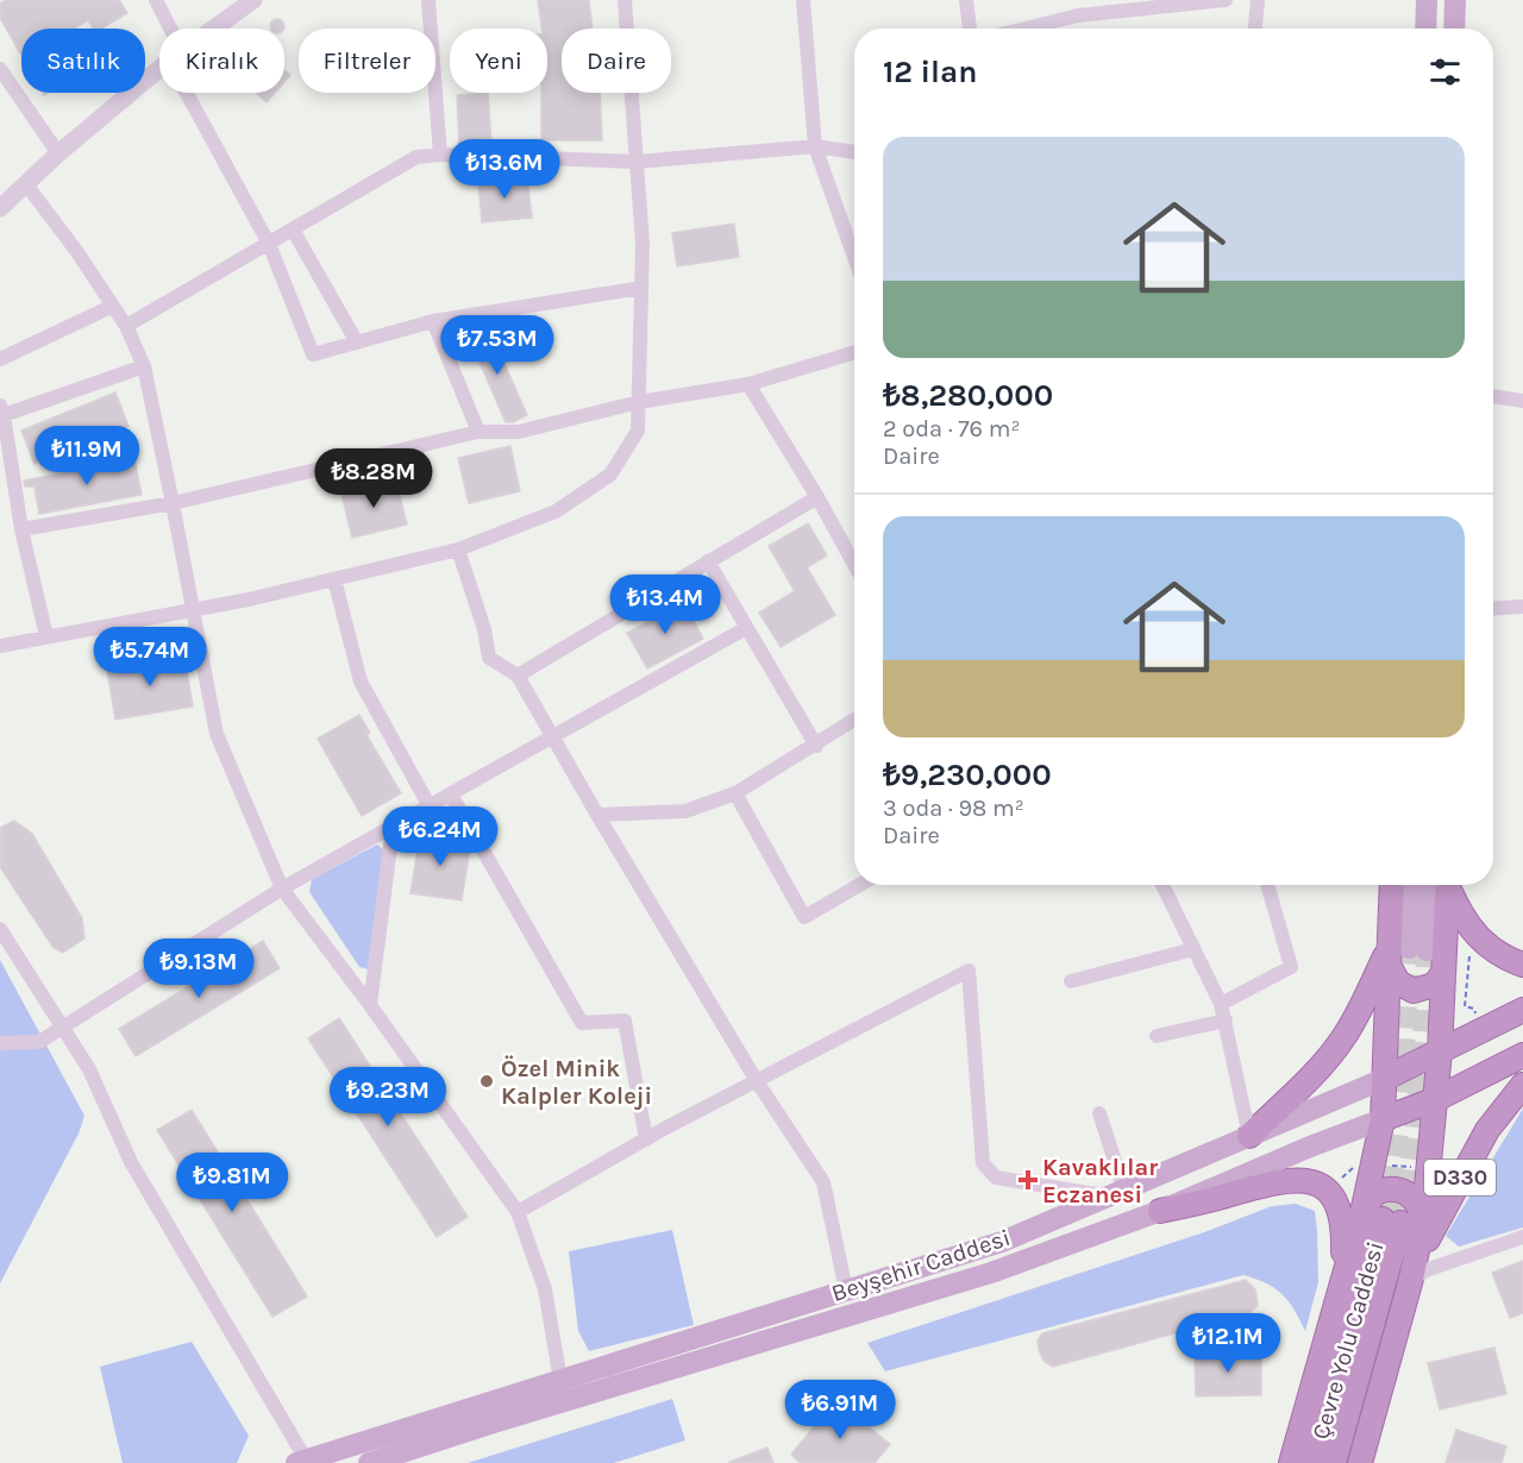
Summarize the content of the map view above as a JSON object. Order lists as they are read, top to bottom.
{
  "streets": {
    "highway": ["D330", "Beyşehir Caddesi", "Çevre Yolu Caddesi"]
  },
  "places": {
    "other": ["Özel Minik Kalpler Koleji"],
    "health": ["Kavaklılar Eczanesi"]
  },
  "page": {
    "chip": [
      "Satılık",
      "Kiralık",
      "Filtreler",
      "Yeni",
      "Daire"
    ],
    "heading": "12 ilan",
    "list": [
      {
        "name": "₺8,280,000",
        "note": "2 oda · 76 m² · Daire"
      },
      {
        "name": "₺9,230,000",
        "note": "3 oda · 98 m² · Daire"
      }
    ],
    "price": [
      "₺13.6M",
      "₺7.53M",
      "₺11.9M",
      "₺8.28M",
      "₺13.4M",
      "₺5.74M",
      "₺6.24M",
      "₺9.13M",
      "₺9.23M",
      "₺9.81M",
      "₺12.1M",
      "₺6.91M"
    ]
  }
}
